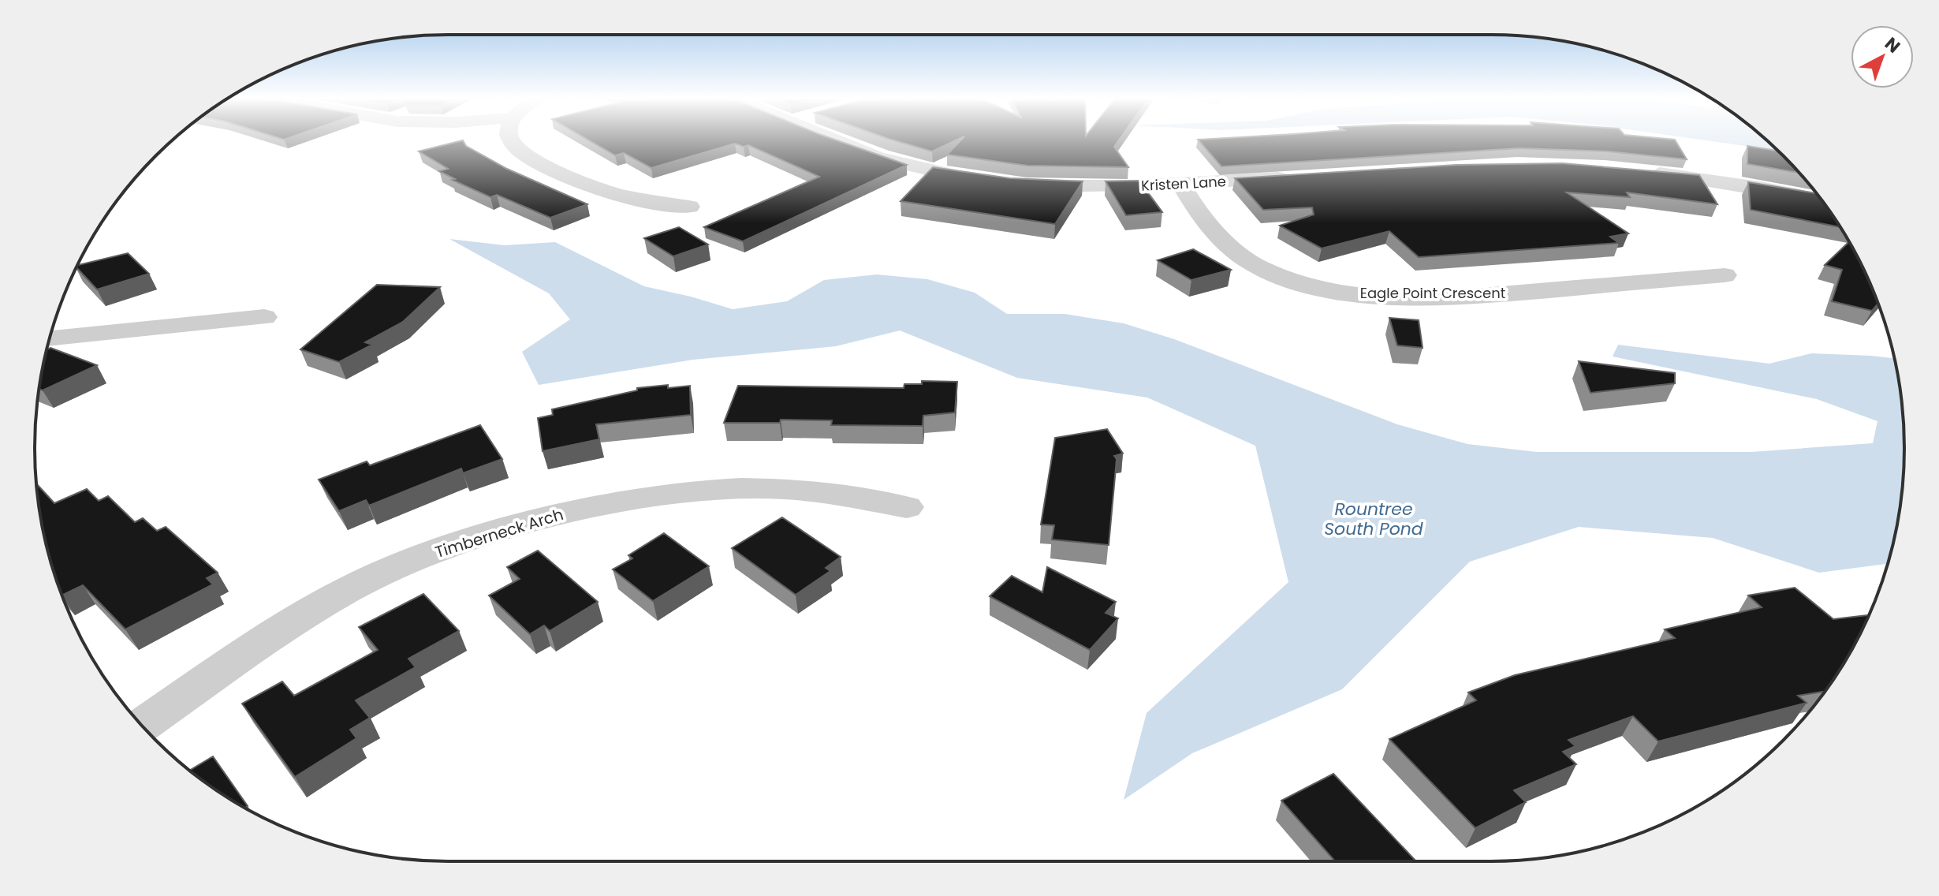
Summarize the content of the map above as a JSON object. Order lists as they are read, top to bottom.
{
  "streets": {
    "street": ["Kristen Lane", "Eagle Point Crescent", "Timberneck Arch"]
  },
  "crossings": [
    ["Kristen Lane", "Eagle Point Crescent"]
  ],
  "water": ["Rountree South Pond"],
  "north": "top right"
}
